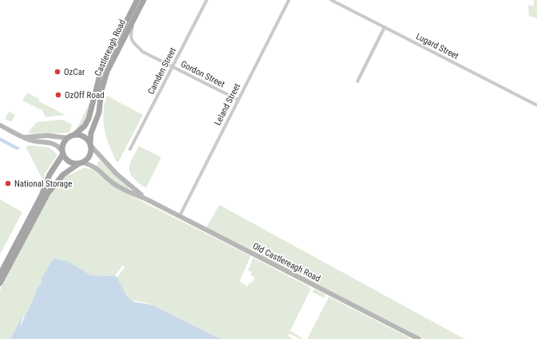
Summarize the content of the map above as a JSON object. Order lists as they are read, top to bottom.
{
  "streets": {
    "main road": ["Castlereagh Road"],
    "street": [
      "Lugard Street",
      "Camden Street",
      "Gordon Street",
      "Leland Street",
      "Old Castlereagh Road"
    ]
  },
  "crossings": [
    ["Castlereagh Road", "Gordon Street"],
    ["Castlereagh Road", "Old Castlereagh Road"],
    ["Camden Street", "Gordon Street"],
    ["Gordon Street", "Leland Street"],
    ["Leland Street", "Old Castlereagh Road"]
  ],
  "places": ["OzCar", "OzOff Road", "National Storage"]
}
